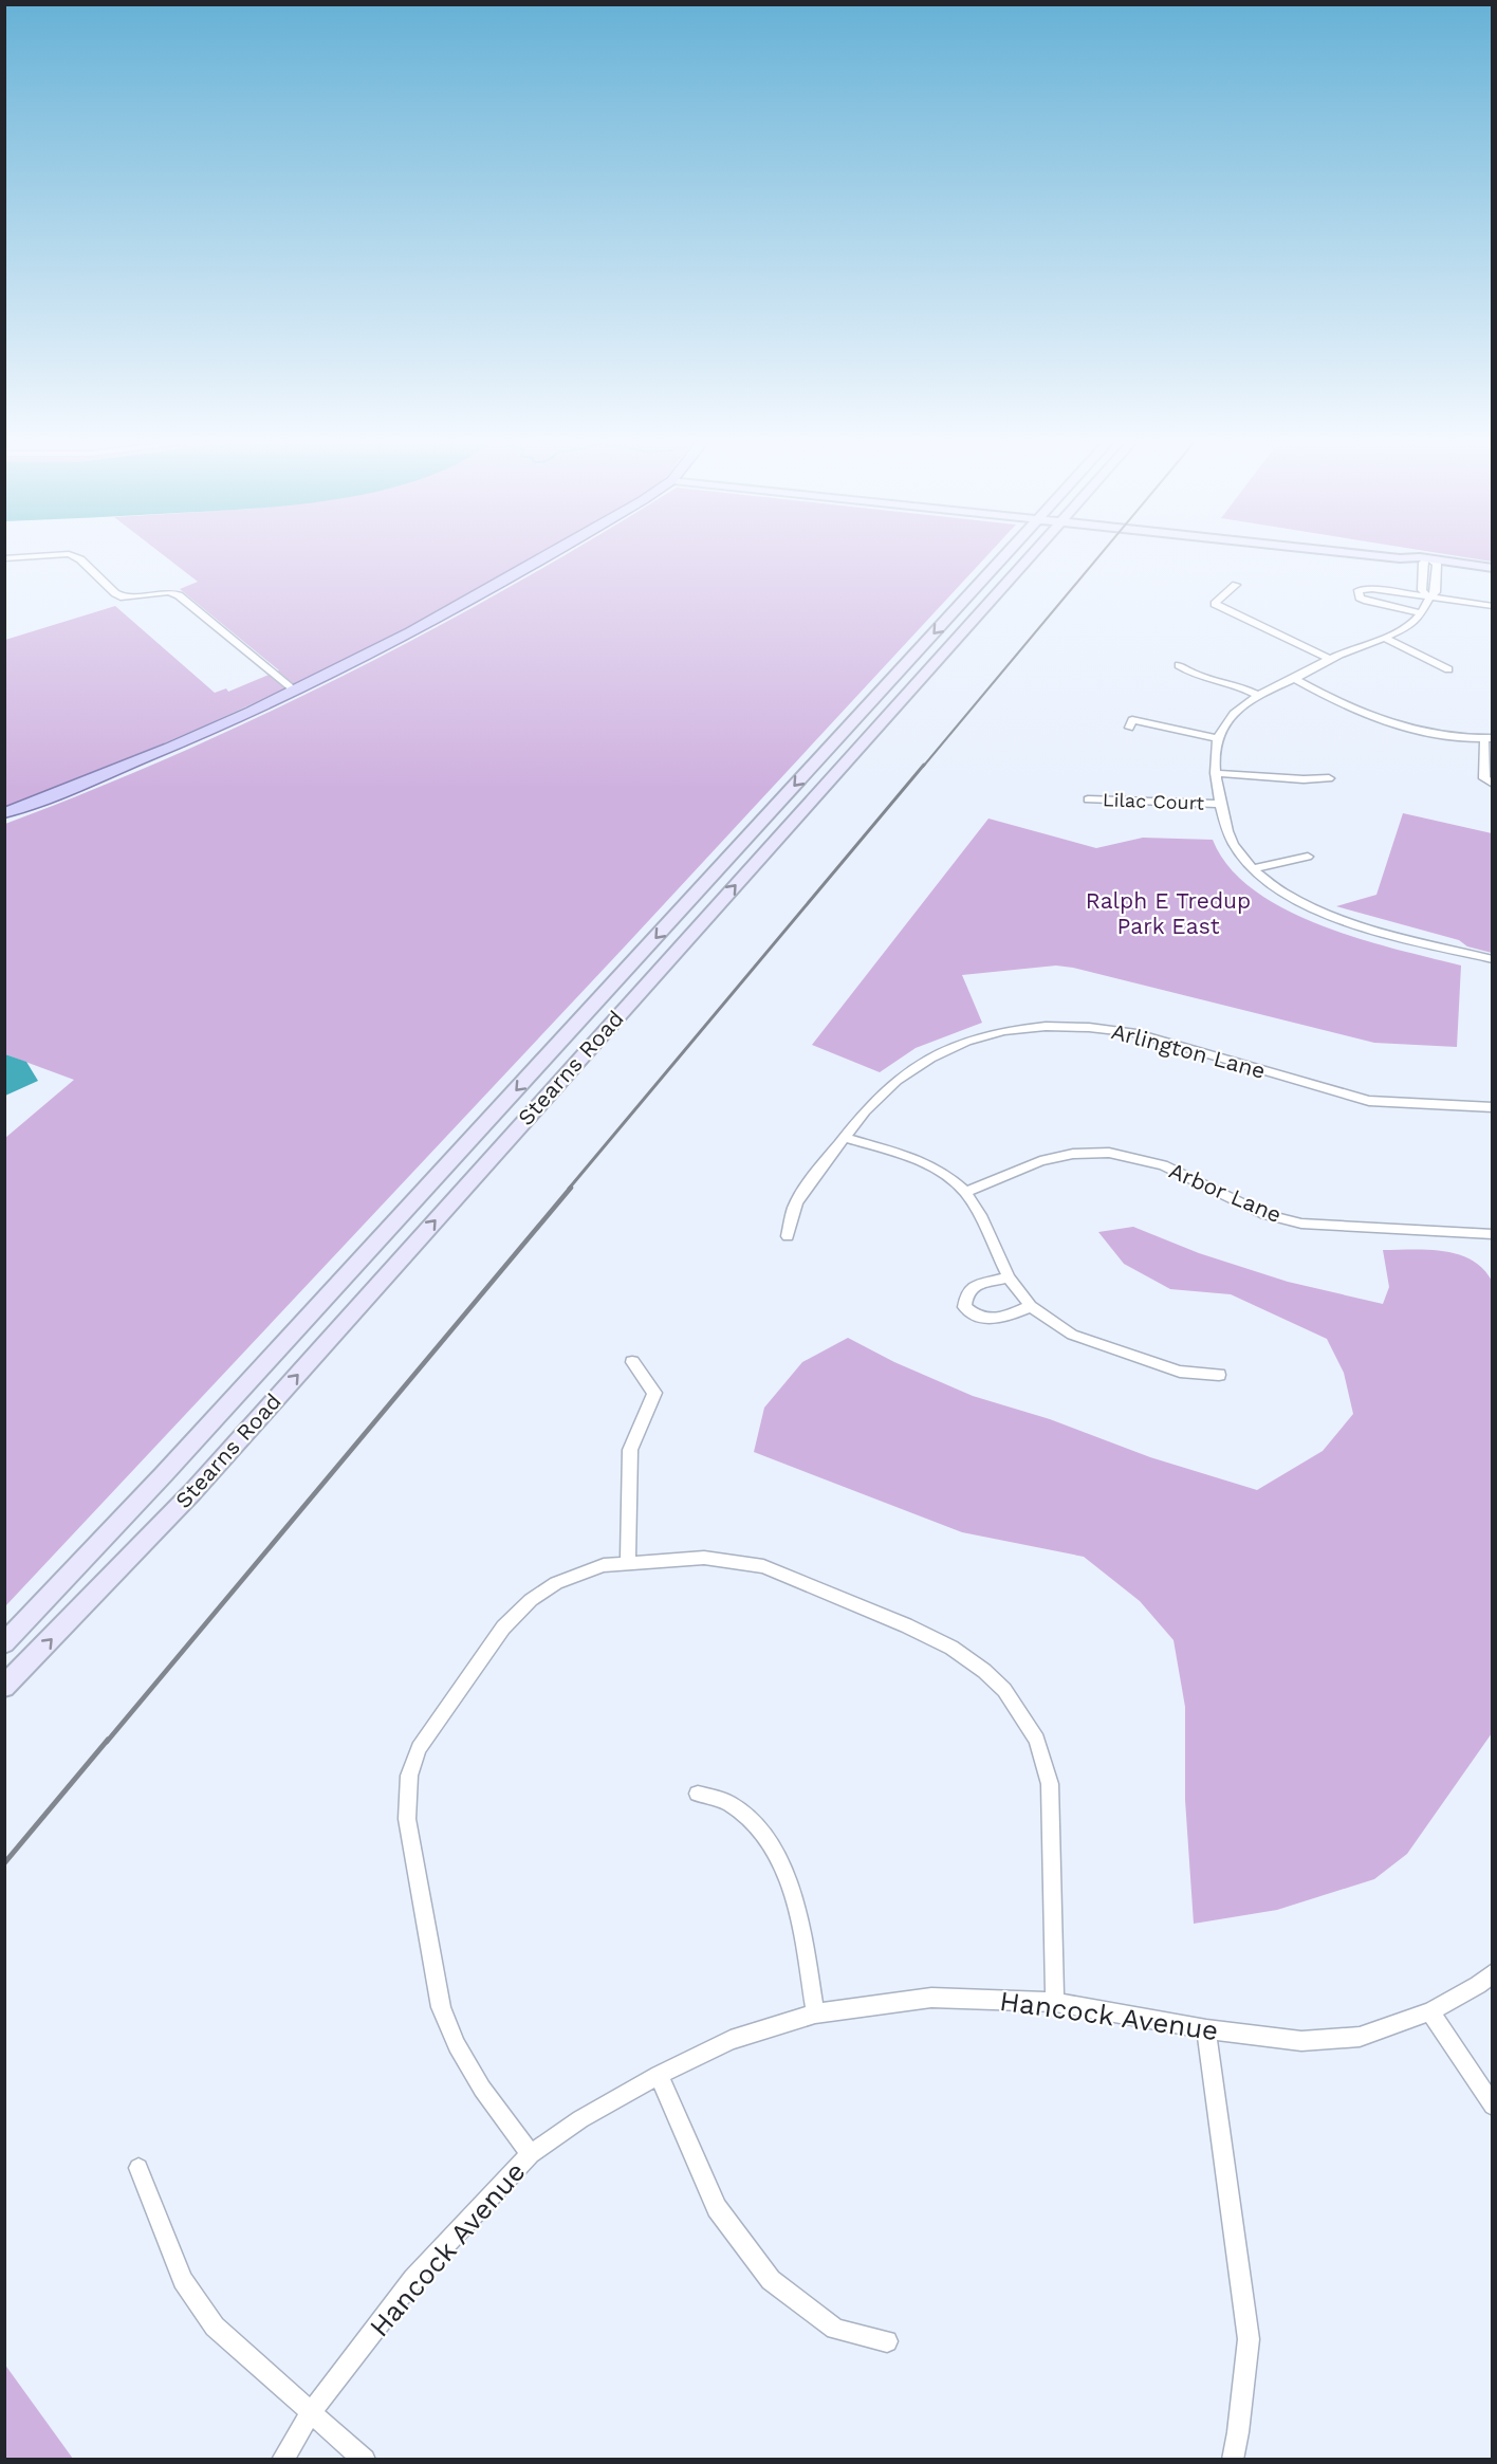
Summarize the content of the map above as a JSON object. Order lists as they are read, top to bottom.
{
  "streets": {
    "main road": ["Stearns Road"],
    "street": [
      "Lilac Court",
      "Arlington Lane",
      "Arbor Lane",
      "Hancock Avenue"
    ]
  },
  "parks": ["Ralph E Tredup Park East"]
}
